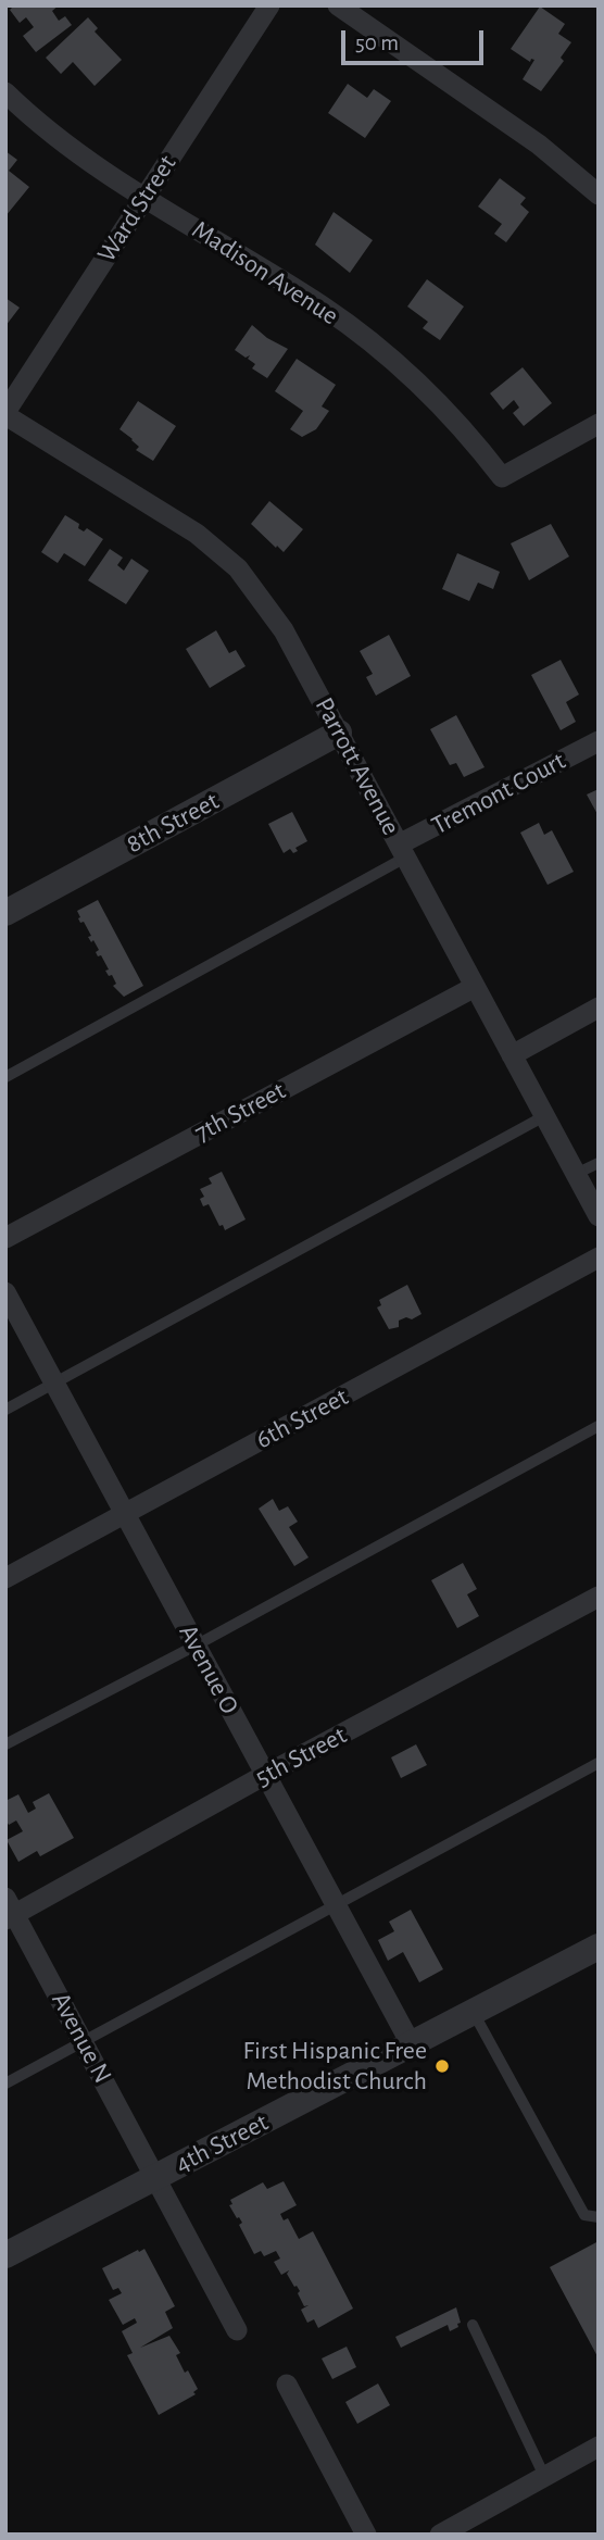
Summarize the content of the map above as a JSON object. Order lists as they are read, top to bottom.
{
  "streets": {
    "street": [
      "Ward Street",
      "Madison Avenue",
      "Parrott Avenue",
      "Tremont Court",
      "8th Street",
      "7th Street",
      "6th Street",
      "Avenue O",
      "5th Street",
      "Avenue N",
      "4th Street"
    ]
  },
  "crossings": [
    ["Ward Street", "Madison Avenue"],
    ["Ward Street", "Parrott Avenue"],
    ["Parrott Avenue", "Tremont Court"],
    ["Parrott Avenue", "8th Street"],
    ["Parrott Avenue", "7th Street"],
    ["6th Street", "Avenue O"],
    ["Avenue O", "5th Street"],
    ["Avenue O", "4th Street"],
    ["5th Street", "Avenue N"],
    ["Avenue N", "4th Street"]
  ],
  "places": ["First Hispanic Free Methodist Church"],
  "scale_bar": "50 m"
}
